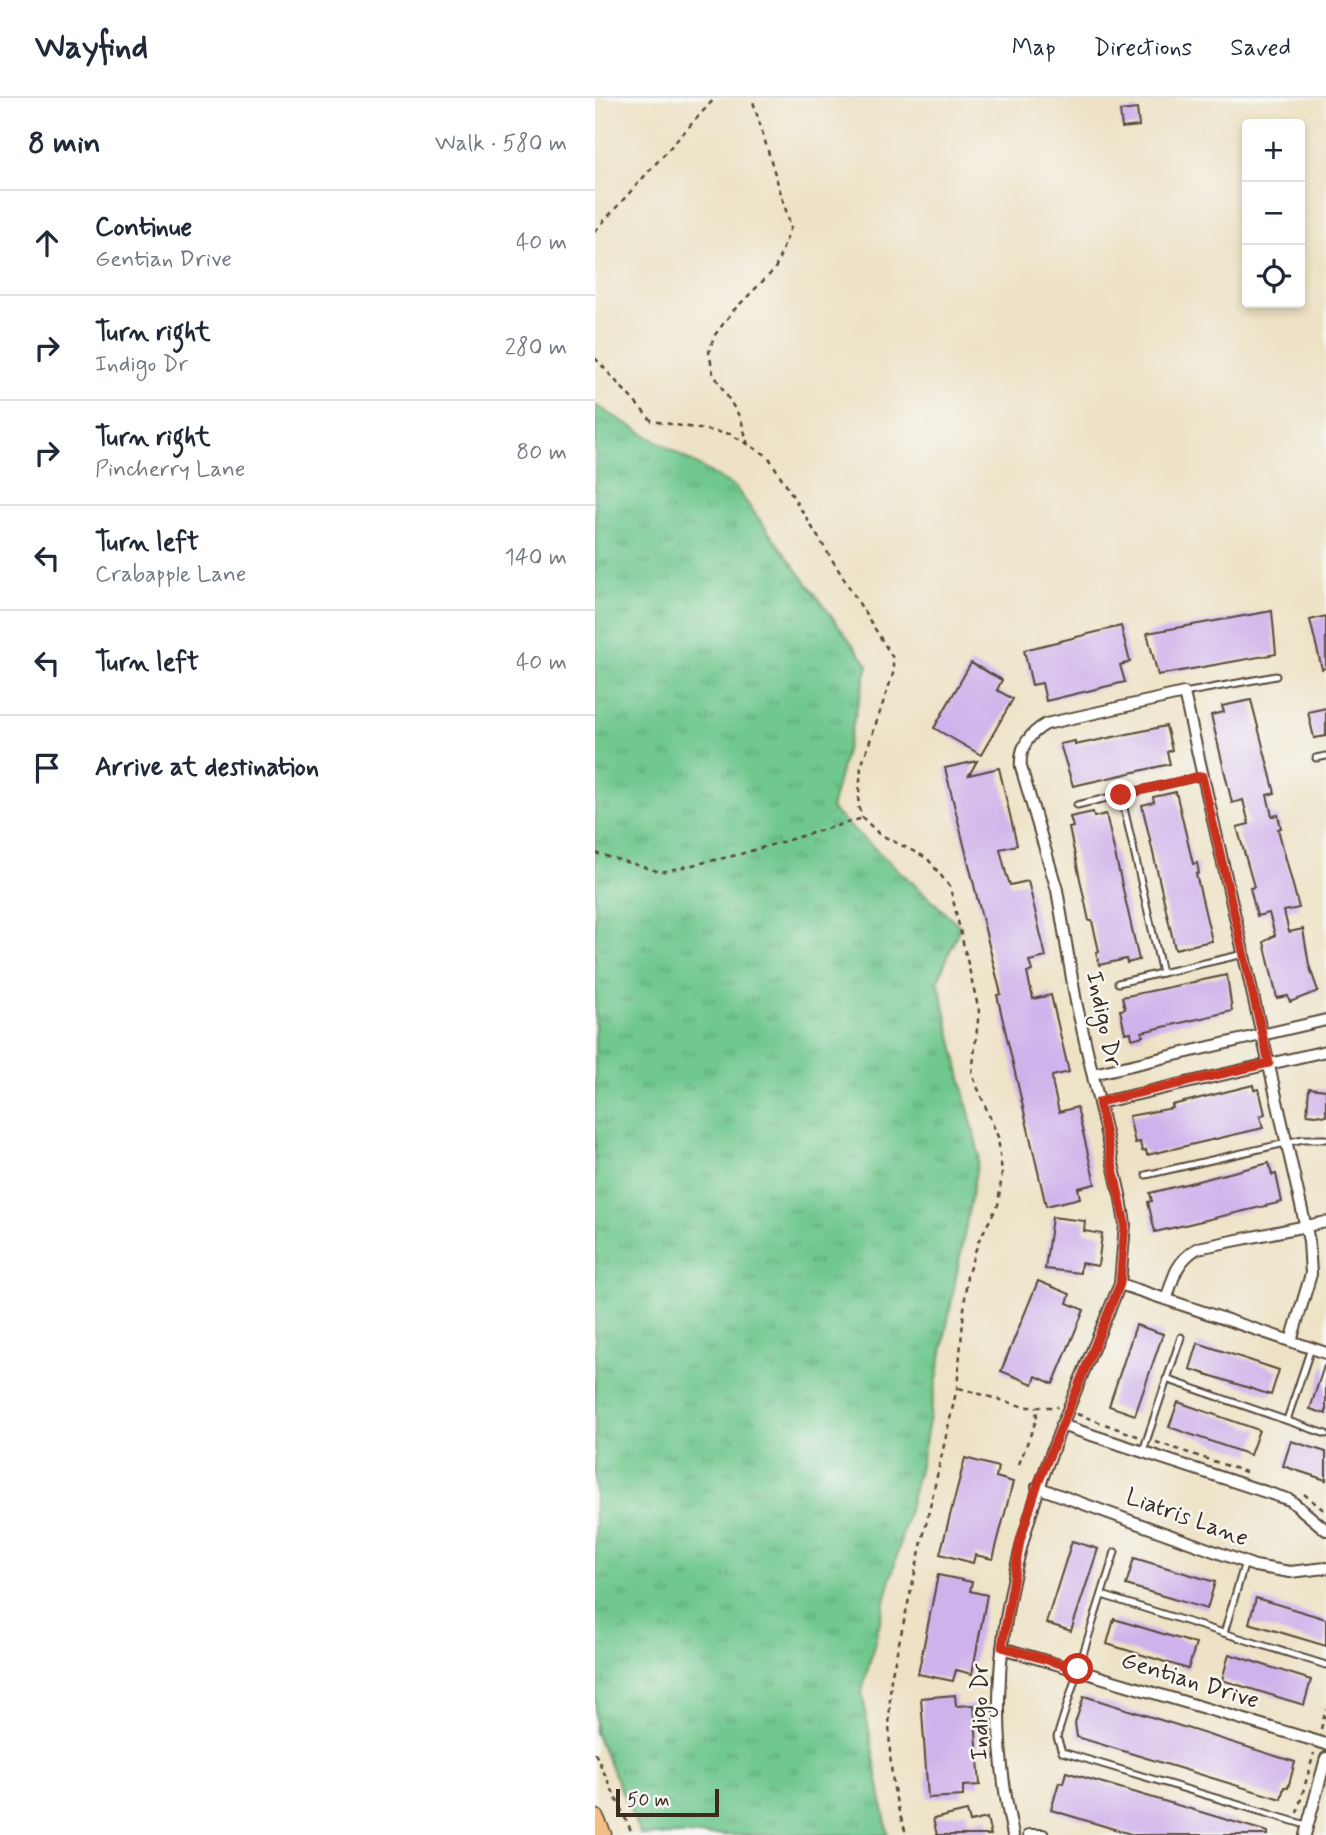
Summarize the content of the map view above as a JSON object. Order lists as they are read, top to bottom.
{
  "streets": {
    "street": ["Indigo Dr", "Liatris Lane", "Gentian Drive"]
  },
  "crossings": [
    ["Indigo Dr", "Liatris Lane"],
    ["Indigo Dr", "Gentian Drive"]
  ],
  "scale_bar": "50 m",
  "page": {
    "header": "Wayfind",
    "nav": ["Map", "Directions", "Saved"],
    "heading": ["8 min", "Walk · 580 m"],
    "map_buttons": ["+", "−"],
    "list": [
      ["Continue", "Gentian Drive", "40 m"],
      ["Turn right", "Indigo Dr", "280 m"],
      ["Turn right", "Pincherry Lane", "80 m"],
      ["Turn left", "Crabapple Lane", "140 m"],
      ["Turn left", "40 m"],
      "Arrive at destination"
    ],
    "scale": "50 m"
  }
}
